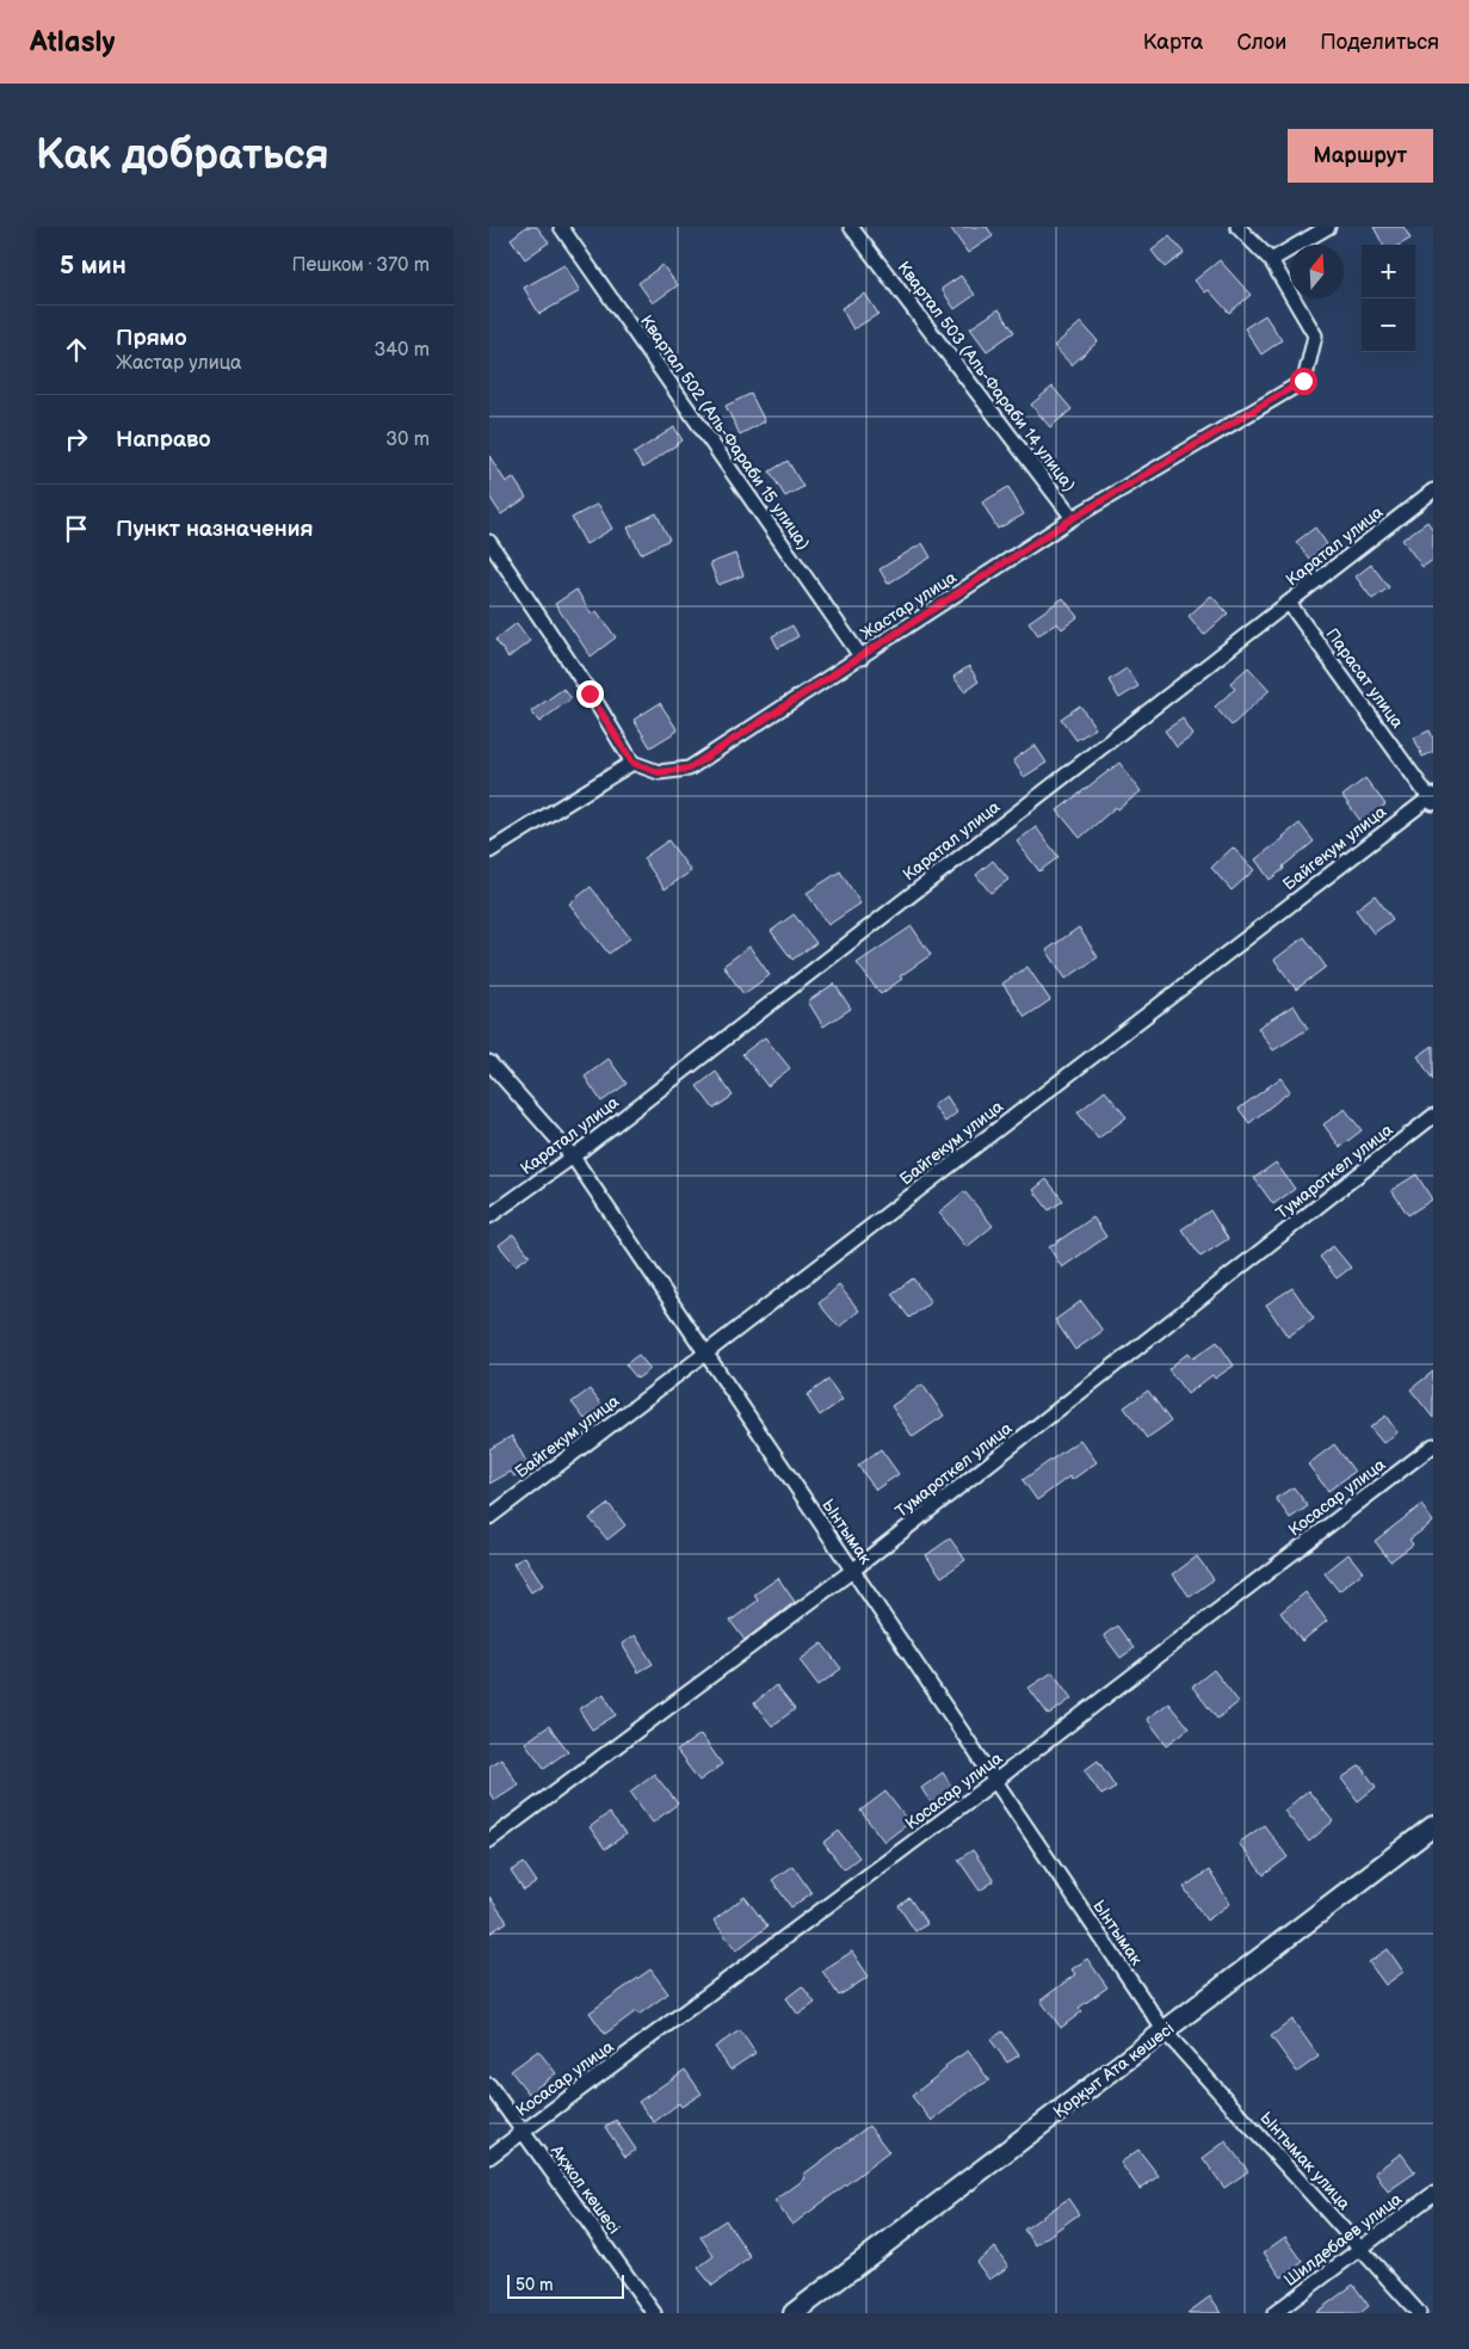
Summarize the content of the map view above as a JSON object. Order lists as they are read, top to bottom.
{
  "streets": {
    "main road": ["Қорқыт Ата көшесі"],
    "street": [
      "Квартал 503 (Аль-Фараби 14 улица)",
      "Квартал 502 (Аль-Фараби 15 улица)",
      "Каратал улица",
      "Жастар улица",
      "Парасат улица",
      "Байгекум улица",
      "Тумароткел улица",
      "Косасар улица",
      "Ынтымак",
      "Ынтымак улица",
      "Ақжол көшесі",
      "Шилдебаев улица"
    ]
  },
  "crossings": [
    ["Квартал 503 (Аль-Фараби 14 улица)", "Жастар улица"],
    ["Квартал 502 (Аль-Фараби 15 улица)", "Жастар улица"],
    ["Каратал улица", "Парасат улица"],
    ["Каратал улица", "Ынтымак"],
    ["Парасат улица", "Байгекум улица"],
    ["Байгекум улица", "Ынтымак"],
    ["Тумароткел улица", "Ынтымак"],
    ["Косасар улица", "Ынтымак"],
    ["Косасар улица", "Ақжол көшесі"],
    ["Ынтымак", "Қорқыт Ата көшесі"],
    ["Ынтымак", "Ынтымак улица"],
    ["Қорқыт Ата көшесі", "Ынтымак улица"],
    ["Ынтымак улица", "Шилдебаев улица"]
  ],
  "scale_bar": "50 m",
  "north": "top",
  "page": {
    "header": "Atlasly",
    "nav": ["Карта", "Слои", "Поделиться"],
    "buttons": "Маршрут",
    "title": "Как добраться",
    "heading": ["5 мин", "Пешком · 370 m"],
    "map_buttons": ["+", "−"],
    "list": [
      ["Прямо", "Жастар улица", "340 m"],
      ["Направо", "30 m"],
      "Пункт назначения"
    ],
    "scale": "50 m"
  }
}
